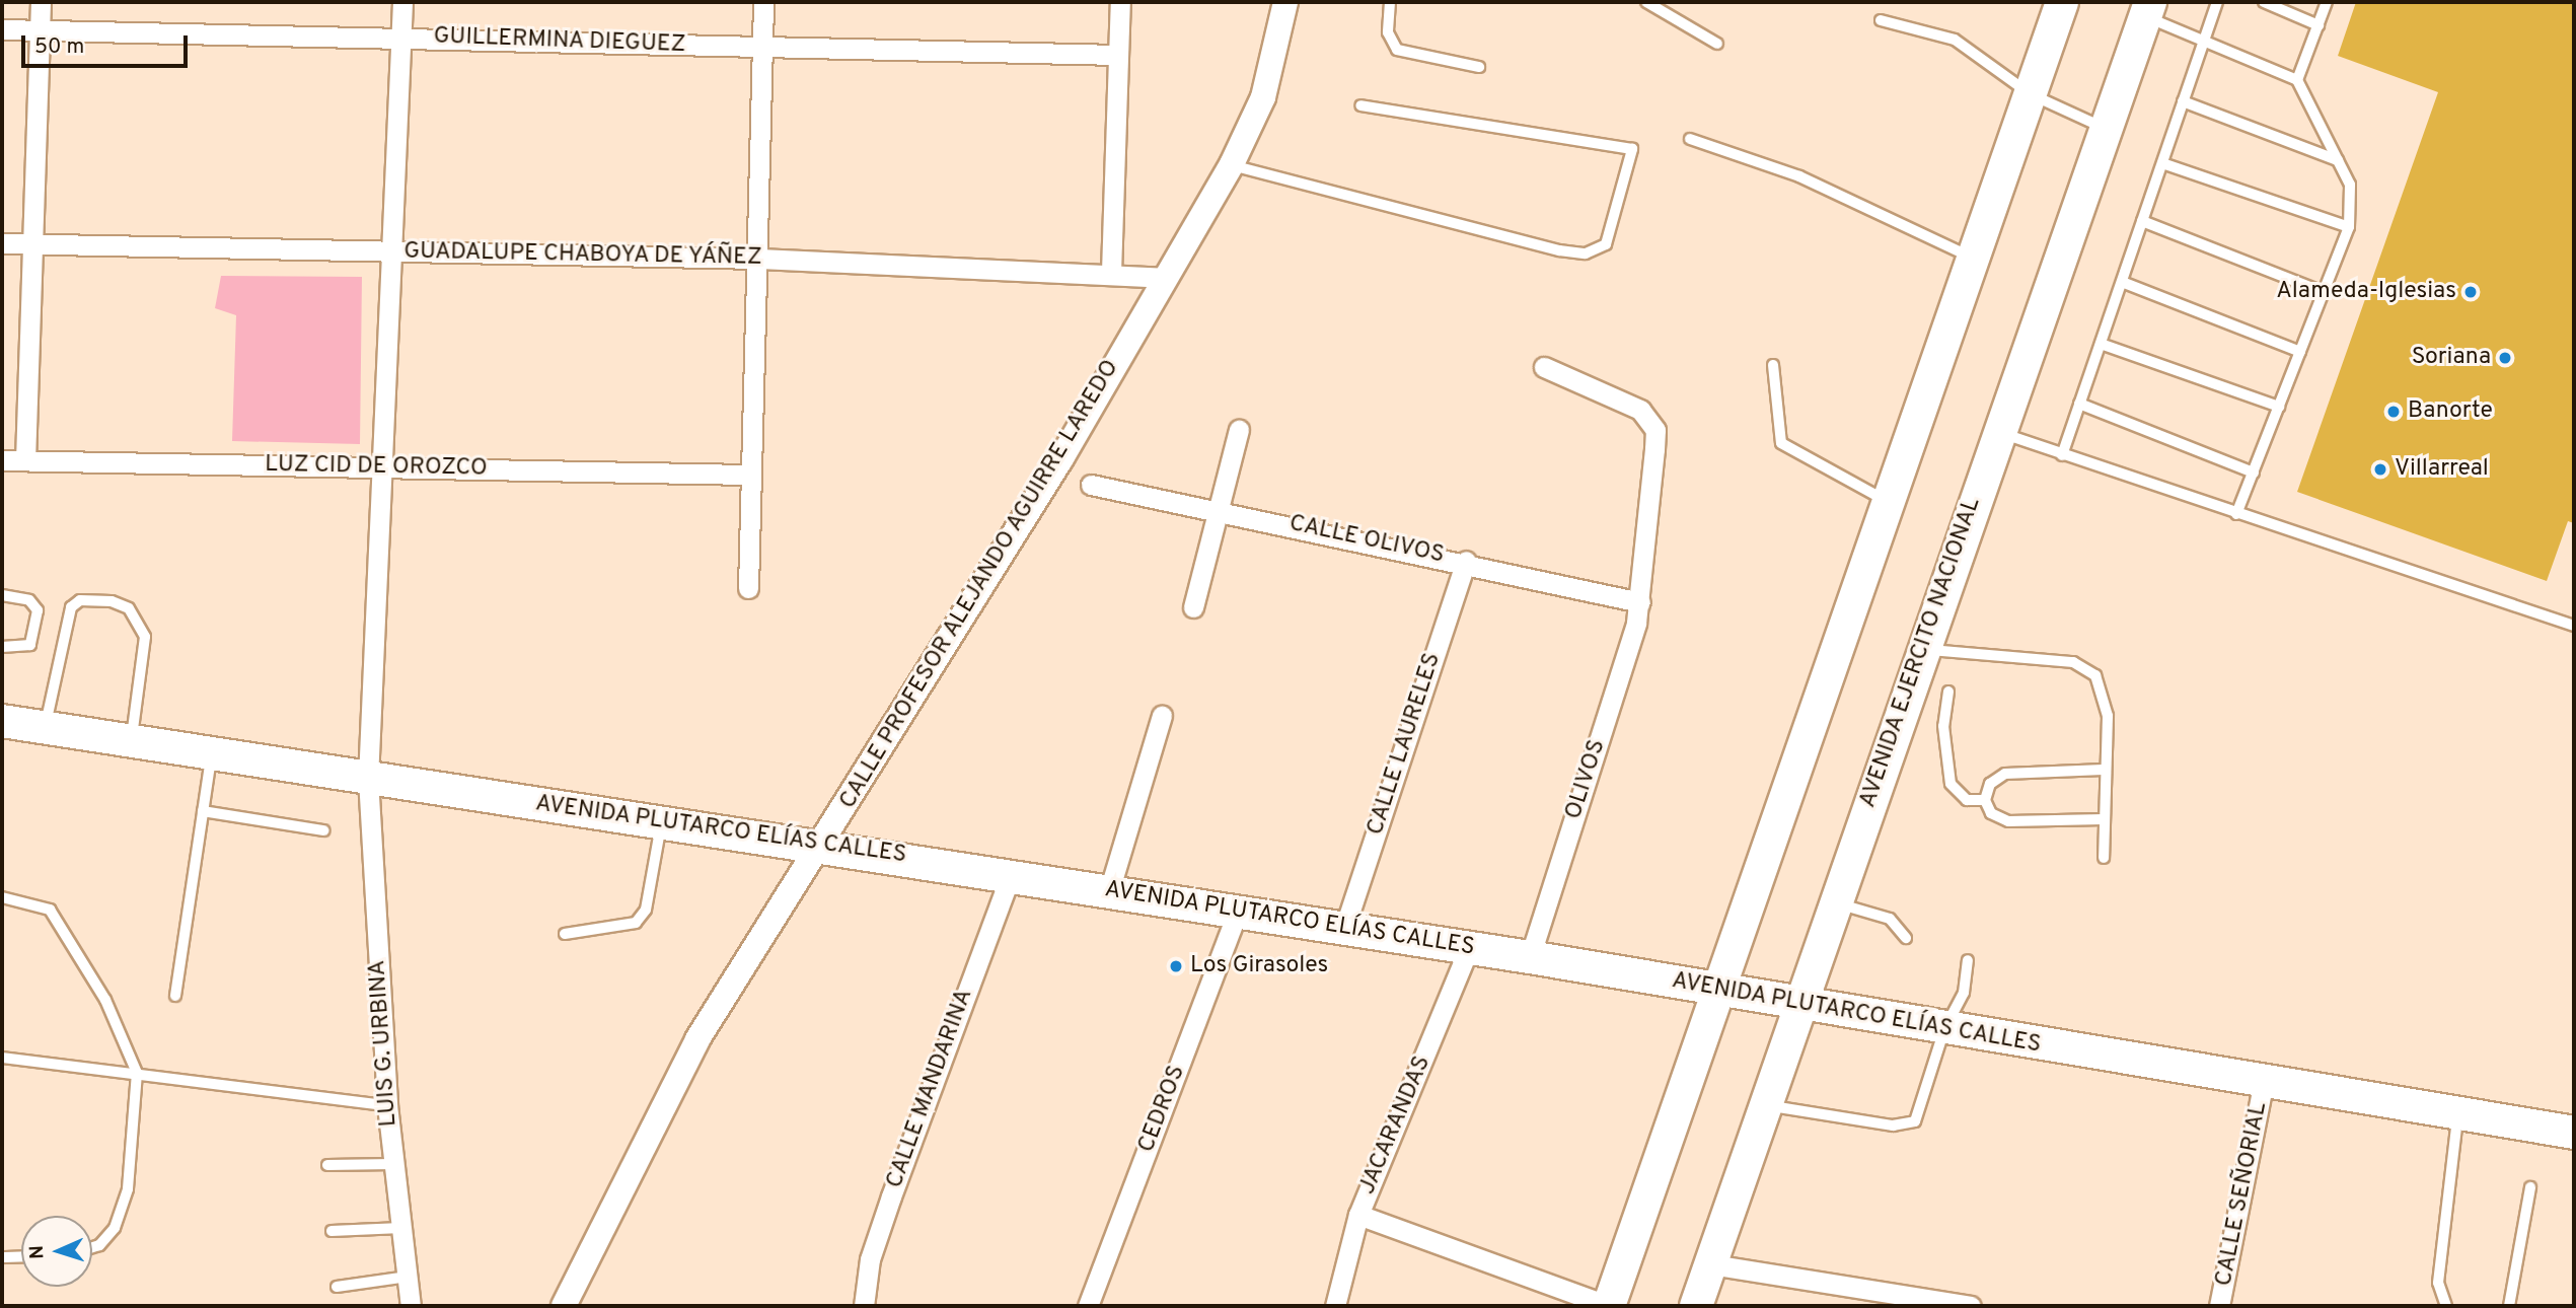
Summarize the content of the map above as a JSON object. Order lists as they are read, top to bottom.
{
  "streets": {
    "main road": ["AVENIDA EJERCITO NACIONAL", "AVENIDA PLUTARCO ELÍAS CALLES"],
    "street": [
      "GUILLERMINA DIEGUEZ",
      "GUADALUPE CHABOYA DE YÁÑEZ",
      "LUZ CID DE OROZCO",
      "CALLE OLIVOS",
      "CALLE PROFESOR ALEJANDO AGUIRRE LAREDO",
      "CALLE LAURELES",
      "OLIVOS",
      "LUIS G. URBINA",
      "CALLE MANDARINA",
      "CEDROS",
      "JACARANDAS",
      "CALLE SEÑORIAL"
    ]
  },
  "crossings": [
    ["GUILLERMINA DIEGUEZ", "LUIS G. URBINA"],
    ["GUADALUPE CHABOYA DE YÁÑEZ", "CALLE PROFESOR ALEJANDO AGUIRRE LAREDO"],
    ["GUADALUPE CHABOYA DE YÁÑEZ", "LUIS G. URBINA"],
    ["LUZ CID DE OROZCO", "LUIS G. URBINA"],
    ["CALLE OLIVOS", "CALLE LAURELES"],
    ["CALLE OLIVOS", "OLIVOS"],
    ["CALLE PROFESOR ALEJANDO AGUIRRE LAREDO", "AVENIDA PLUTARCO ELÍAS CALLES"],
    ["AVENIDA EJERCITO NACIONAL", "AVENIDA PLUTARCO ELÍAS CALLES"],
    ["CALLE LAURELES", "AVENIDA PLUTARCO ELÍAS CALLES"],
    ["OLIVOS", "AVENIDA PLUTARCO ELÍAS CALLES"],
    ["AVENIDA PLUTARCO ELÍAS CALLES", "LUIS G. URBINA"],
    ["AVENIDA PLUTARCO ELÍAS CALLES", "CALLE MANDARINA"],
    ["AVENIDA PLUTARCO ELÍAS CALLES", "CEDROS"],
    ["AVENIDA PLUTARCO ELÍAS CALLES", "JACARANDAS"],
    ["AVENIDA PLUTARCO ELÍAS CALLES", "CALLE SEÑORIAL"]
  ],
  "places": [
    "Alameda-Iglesias",
    "Soriana",
    "Banorte",
    "Villarreal",
    "Los Girasoles"
  ],
  "scale_bar": "50 m",
  "north": "left"
}
